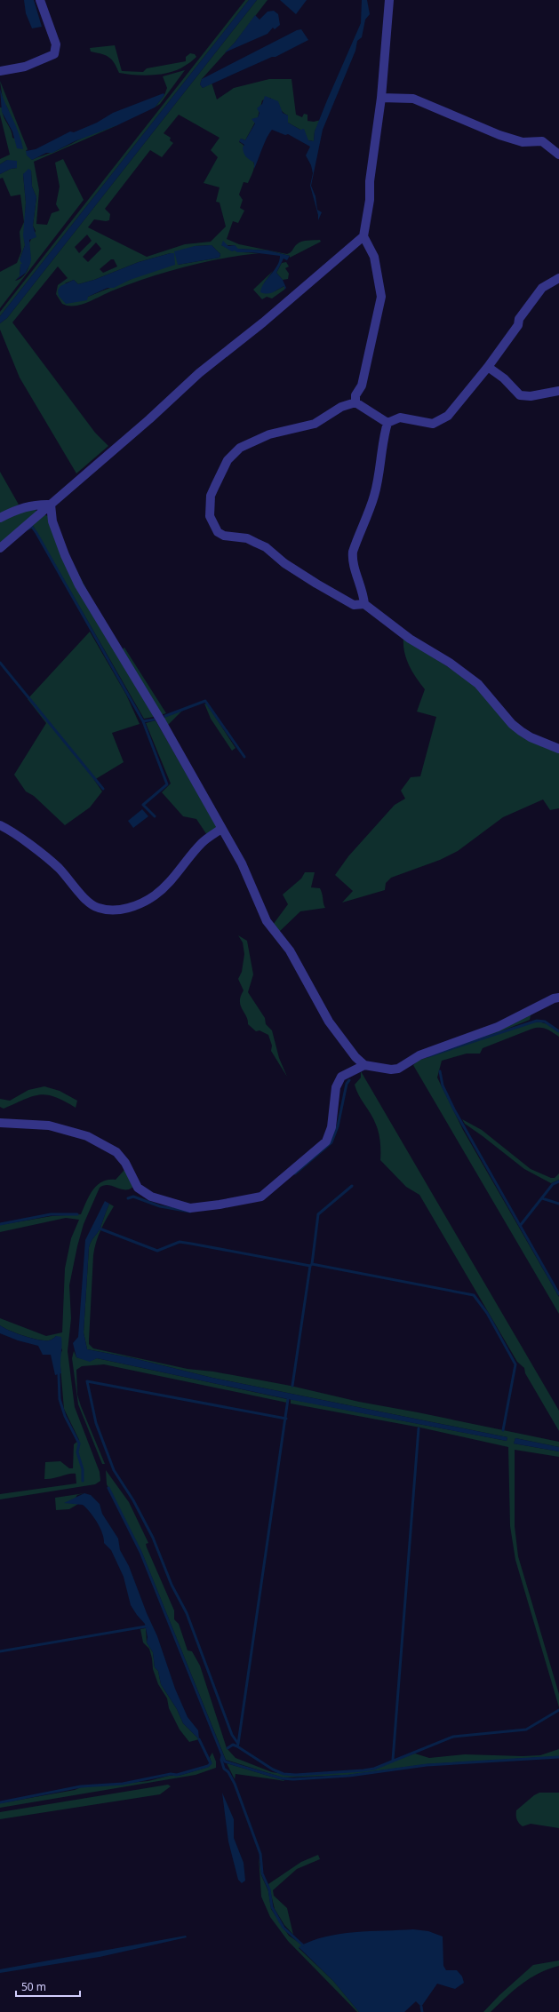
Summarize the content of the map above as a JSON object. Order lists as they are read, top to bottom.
{
  "scale_bar": "50 m"
}
